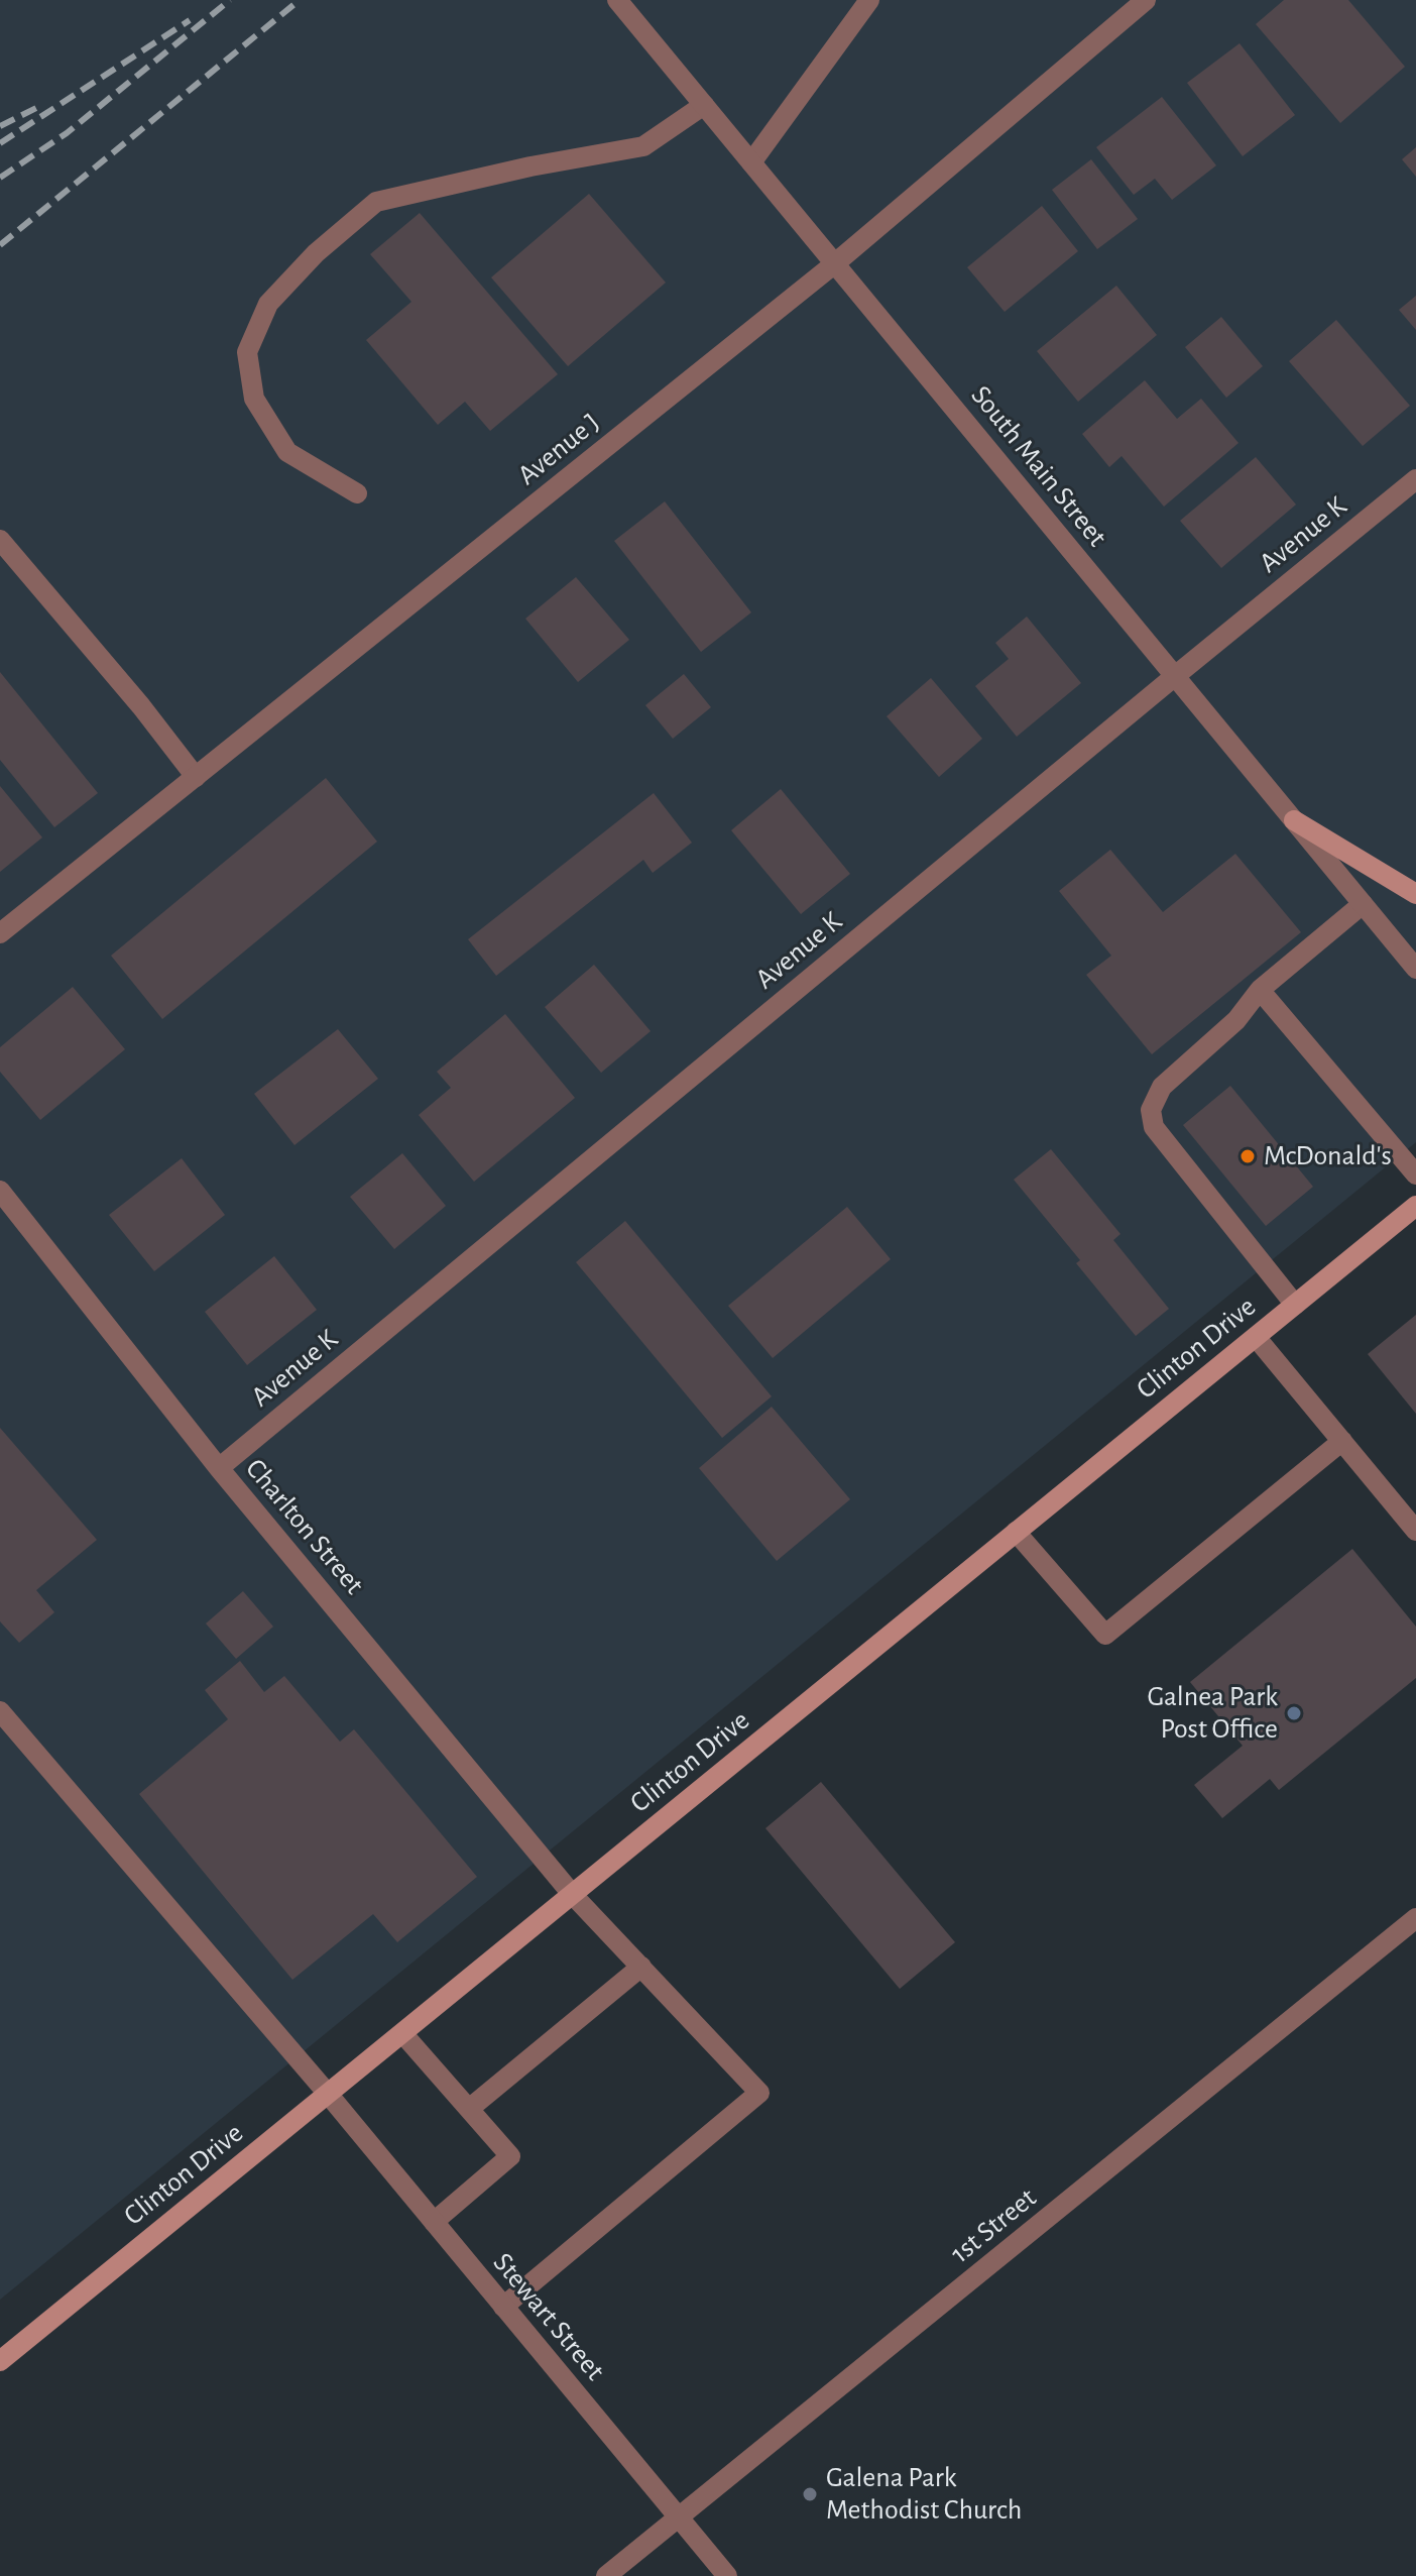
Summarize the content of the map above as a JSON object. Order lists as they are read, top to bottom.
{
  "streets": {
    "main road": ["Clinton Drive"],
    "street": [
      "Avenue J",
      "South Main Street",
      "Avenue K",
      "Charlton Street",
      "1st Street",
      "Stewart Street"
    ]
  },
  "crossings": [
    ["Avenue J", "South Main Street"],
    ["South Main Street", "Avenue K"],
    ["Avenue K", "Charlton Street"],
    ["Clinton Drive", "Charlton Street"],
    ["Clinton Drive", "Stewart Street"],
    ["Charlton Street", "Stewart Street"],
    ["1st Street", "Stewart Street"]
  ],
  "places": ["McDonald's", "Galnea Park Post Office", "Galena Park Methodist Church"]
}
